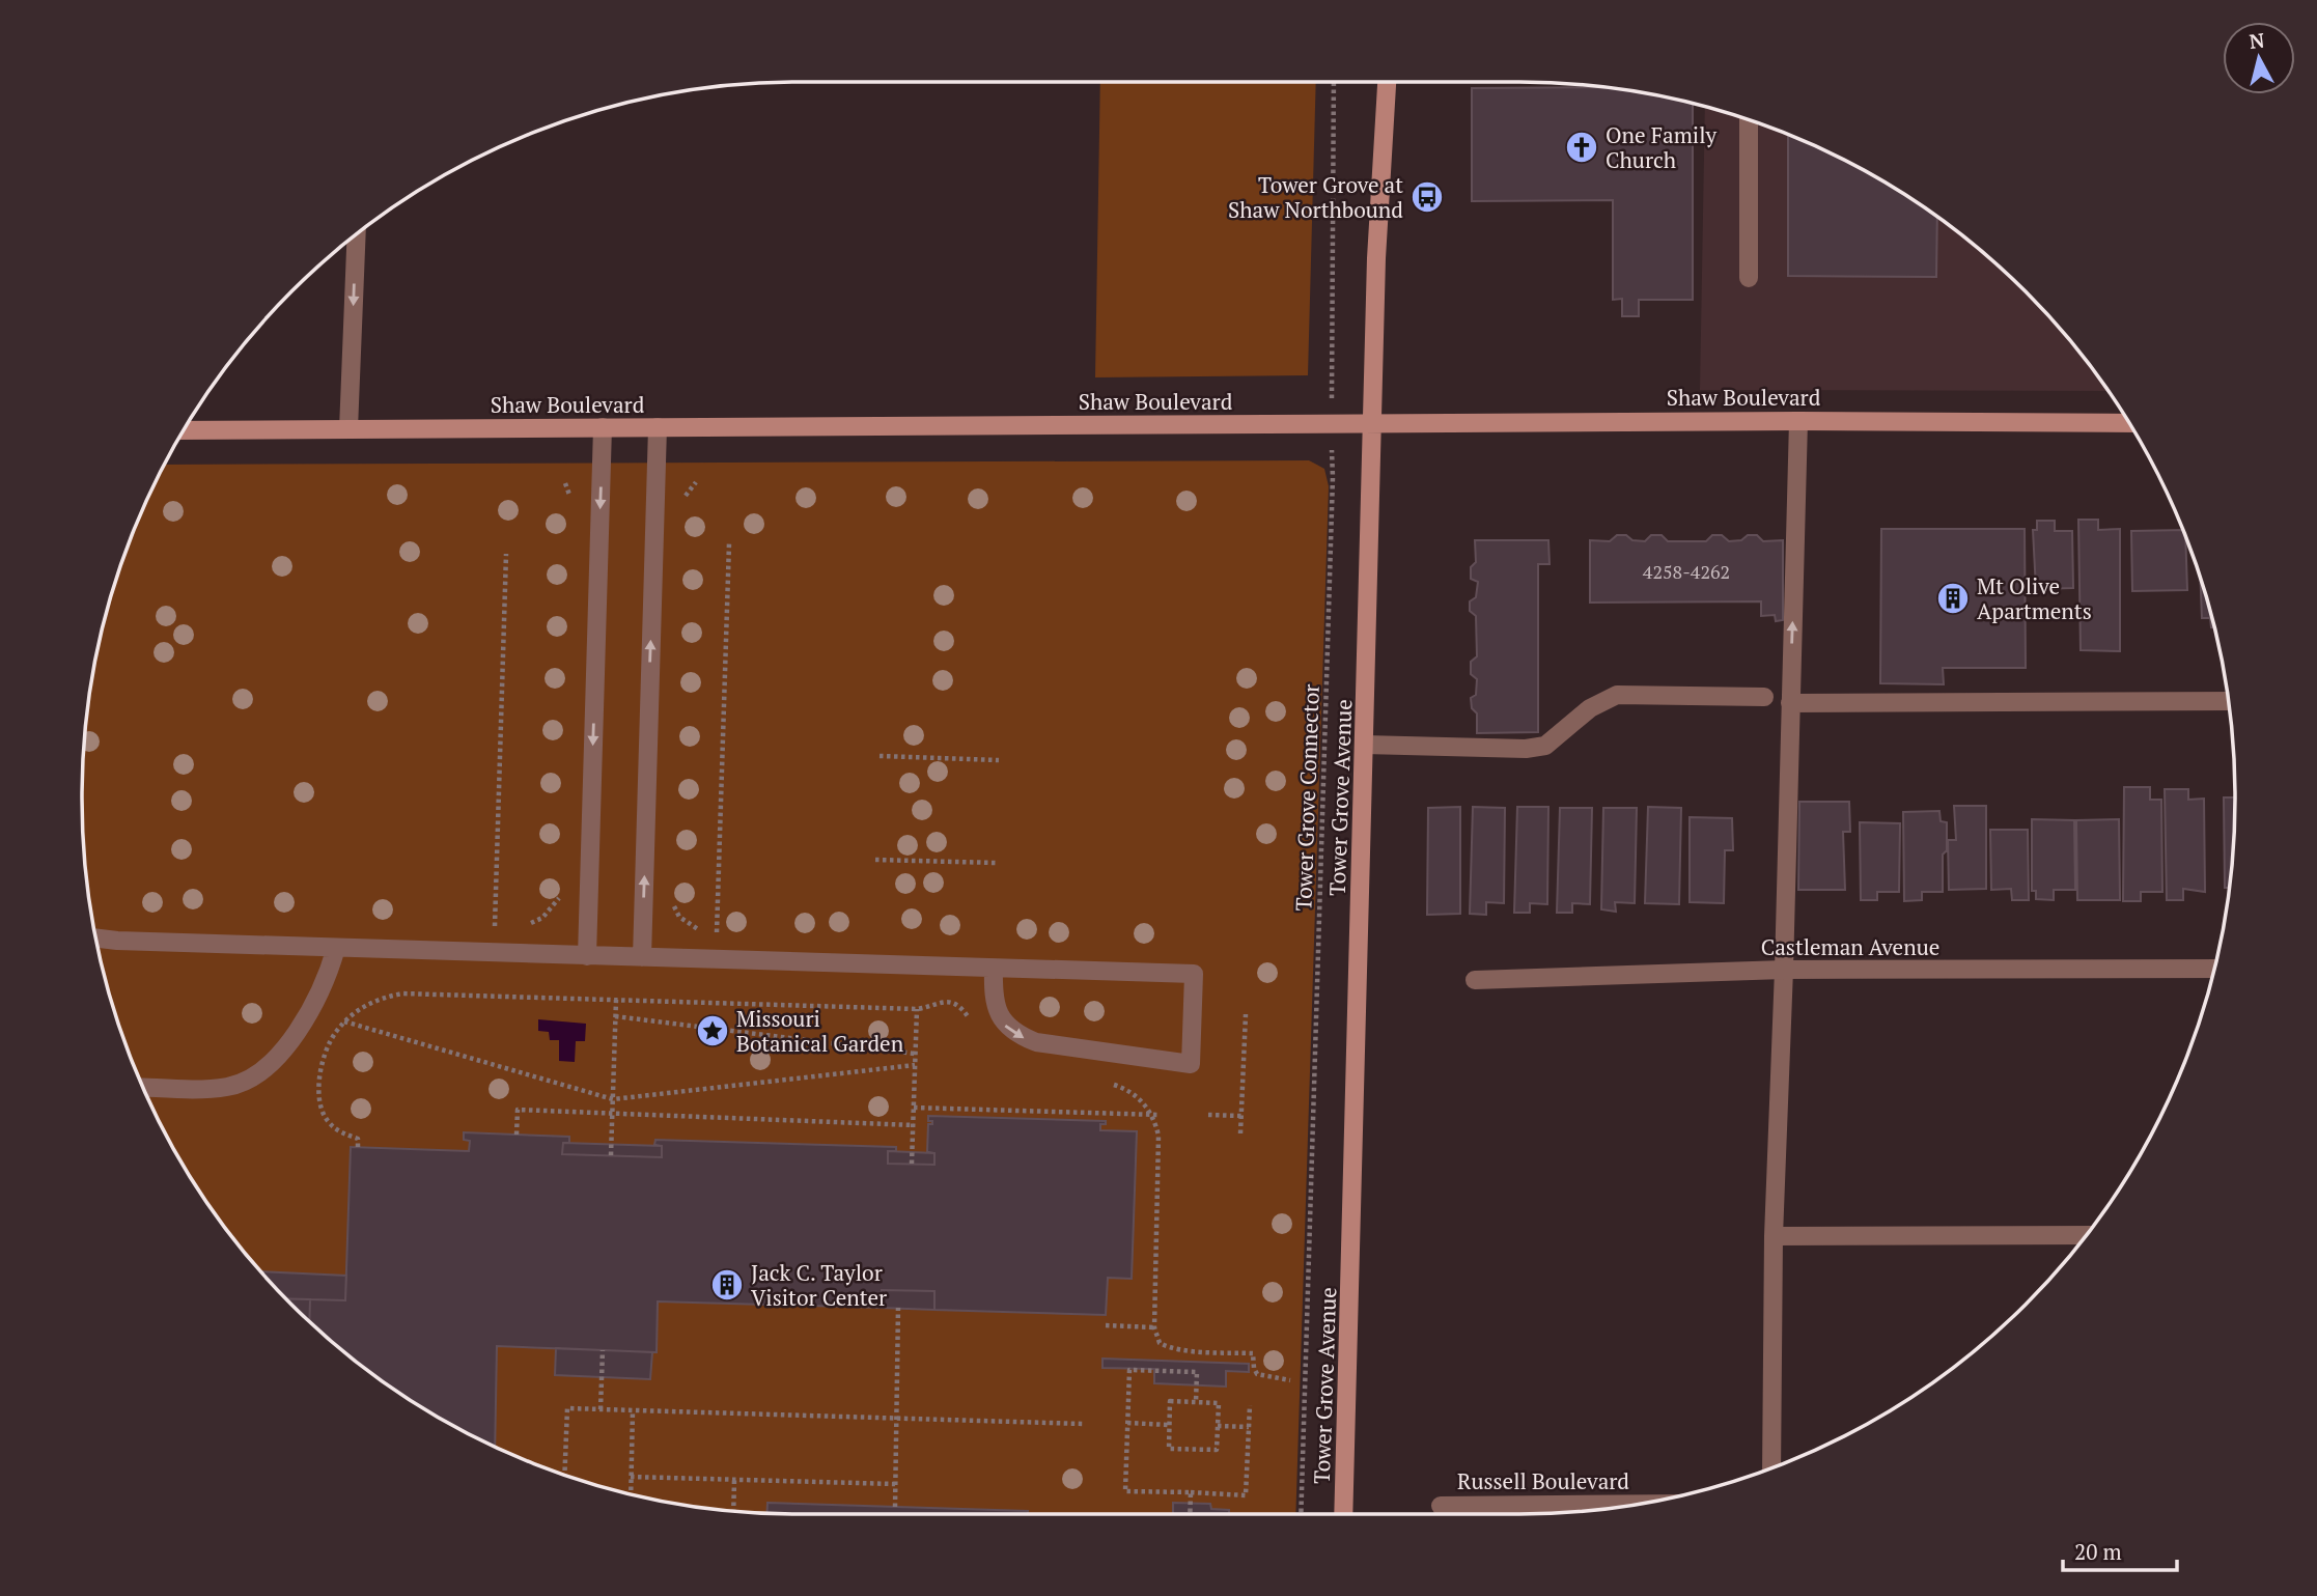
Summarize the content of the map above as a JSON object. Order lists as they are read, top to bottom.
{
  "streets": {
    "street": [
      "Shaw Boulevard",
      "Tower Grove Avenue",
      "Castleman Avenue",
      "Russell Boulevard"
    ],
    "path": ["Tower Grove Connector"]
  },
  "crossings": [
    ["Shaw Boulevard", "Tower Grove Connector"],
    ["Shaw Boulevard", "Tower Grove Avenue"]
  ],
  "places": {
    "church": ["One Family Church"],
    "bus stop": ["Tower Grove at Shaw Northbound"],
    "building": ["Mt Olive Apartments", "Jack C. Taylor Visitor Center"],
    "place": ["Missouri Botanical Garden"]
  },
  "house_numbers": ["4258-4262"],
  "scale_bar": "20 m",
  "north": "top"
}
